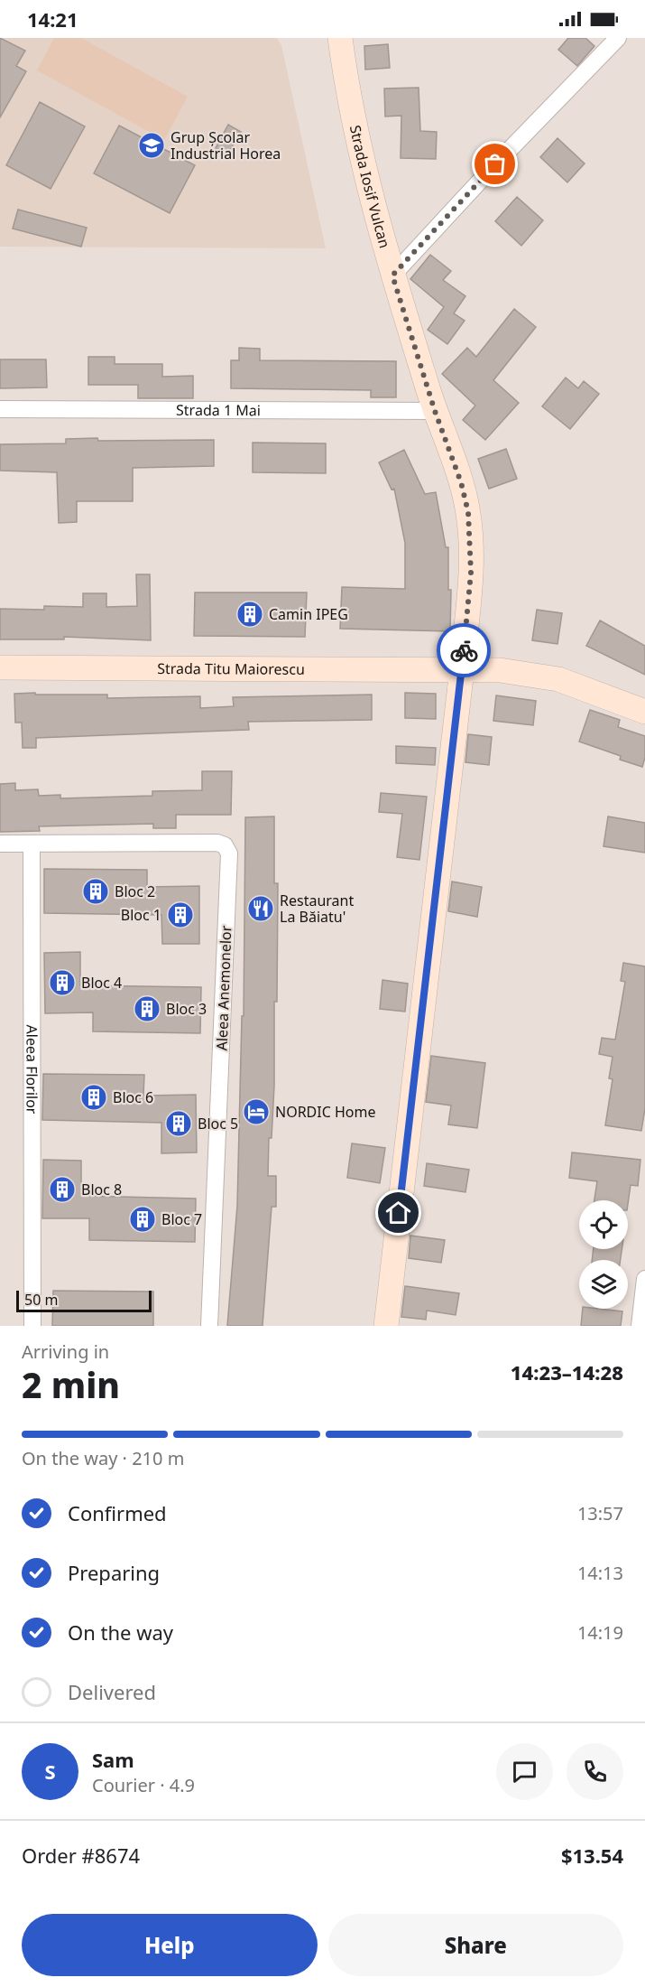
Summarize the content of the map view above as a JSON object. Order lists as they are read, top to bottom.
{
  "streets": {
    "main road": ["Strada Iosif Vulcan", "Strada Titu Maiorescu"],
    "street": ["Strada 1 Mai", "Aleea Anemonelor", "Aleea Florilor"]
  },
  "crossings": [
    ["Strada Iosif Vulcan", "Strada 1 Mai"],
    ["Strada Iosif Vulcan", "Strada Titu Maiorescu"],
    ["Aleea Anemonelor", "Aleea Florilor"]
  ],
  "places": {
    "school or university": ["Grup Școlar Industrial Horea"],
    "building": [
      "Camin IPEG",
      "Bloc 2",
      "Bloc 1",
      "Bloc 4",
      "Bloc 3",
      "Bloc 6",
      "Bloc 5",
      "Bloc 8",
      "Bloc 7"
    ],
    "restaurant": ["Restaurant La Băiatu'"],
    "hotel": ["NORDIC Home"]
  },
  "scale_bar": "50 m",
  "page": {
    "status": "14:21",
    "scale": "50 m",
    "heading": ["2 min", "Arriving in", "14:23–14:28"],
    "panel": [
      "Sam",
      "Courier · 4.9",
      "Order #8674",
      "$13.54"
    ],
    "bar": "On the way · 210 m",
    "list": [
      ["Confirmed", "13:57"],
      ["Preparing", "14:13"],
      ["On the way", "14:19"],
      "Delivered"
    ],
    "round": "S",
    "buttons": ["Help", "Share"]
  }
}
